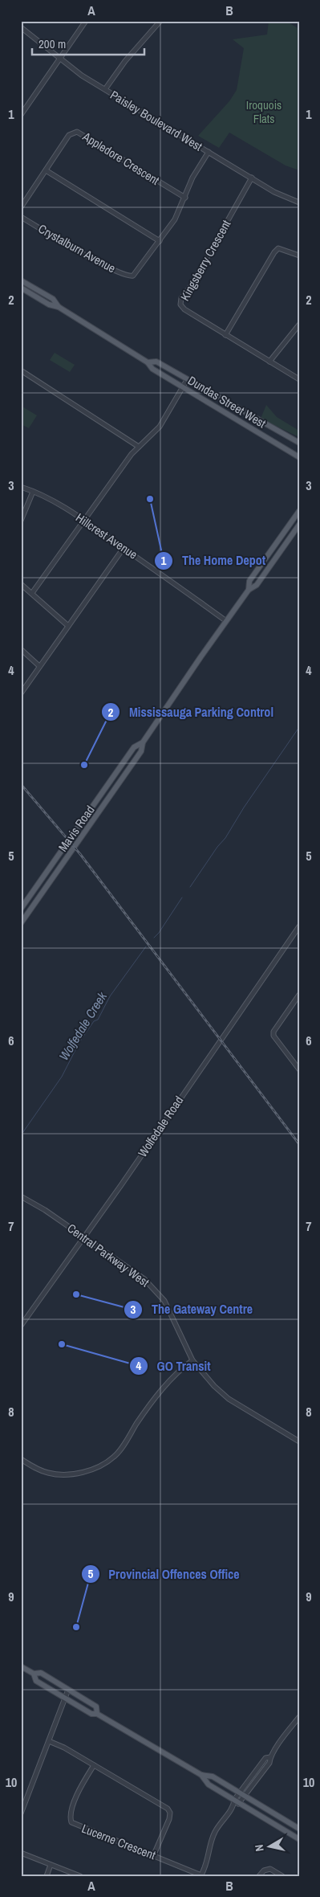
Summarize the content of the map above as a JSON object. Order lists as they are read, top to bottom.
{
  "streets": {
    "main road": ["Dundas Street West", "Mavis Road"],
    "street": [
      "Paisley Boulevard West",
      "Appledore Crescent",
      "Crystalburn Avenue",
      "Kingsberry Crescent",
      "Hillcrest Avenue",
      "Wolfedale Road",
      "Central Parkway West",
      "Lucerne Crescent"
    ]
  },
  "crossings": [
    ["Paisley Boulevard West", "Crystalburn Avenue"],
    ["Paisley Boulevard West", "Kingsberry Crescent"],
    ["Appledore Crescent", "Crystalburn Avenue"],
    ["Hillcrest Avenue", "Mavis Road"],
    ["Wolfedale Road", "Central Parkway West"]
  ],
  "water": ["Wolfedale Creek"],
  "parks": ["Iroquois Flats"],
  "places": [
    "The Home Depot",
    "Mississauga Parking Control",
    "The Gateway Centre",
    "GO Transit",
    "Provincial Offences Office"
  ],
  "scale_bar": "200 m",
  "north": "left",
  "grid": {
    "columns": ["A", "B"],
    "rows": [
      "1",
      "2",
      "3",
      "4",
      "5",
      "6",
      "7",
      "8",
      "9",
      "10"
    ]
  }
}
